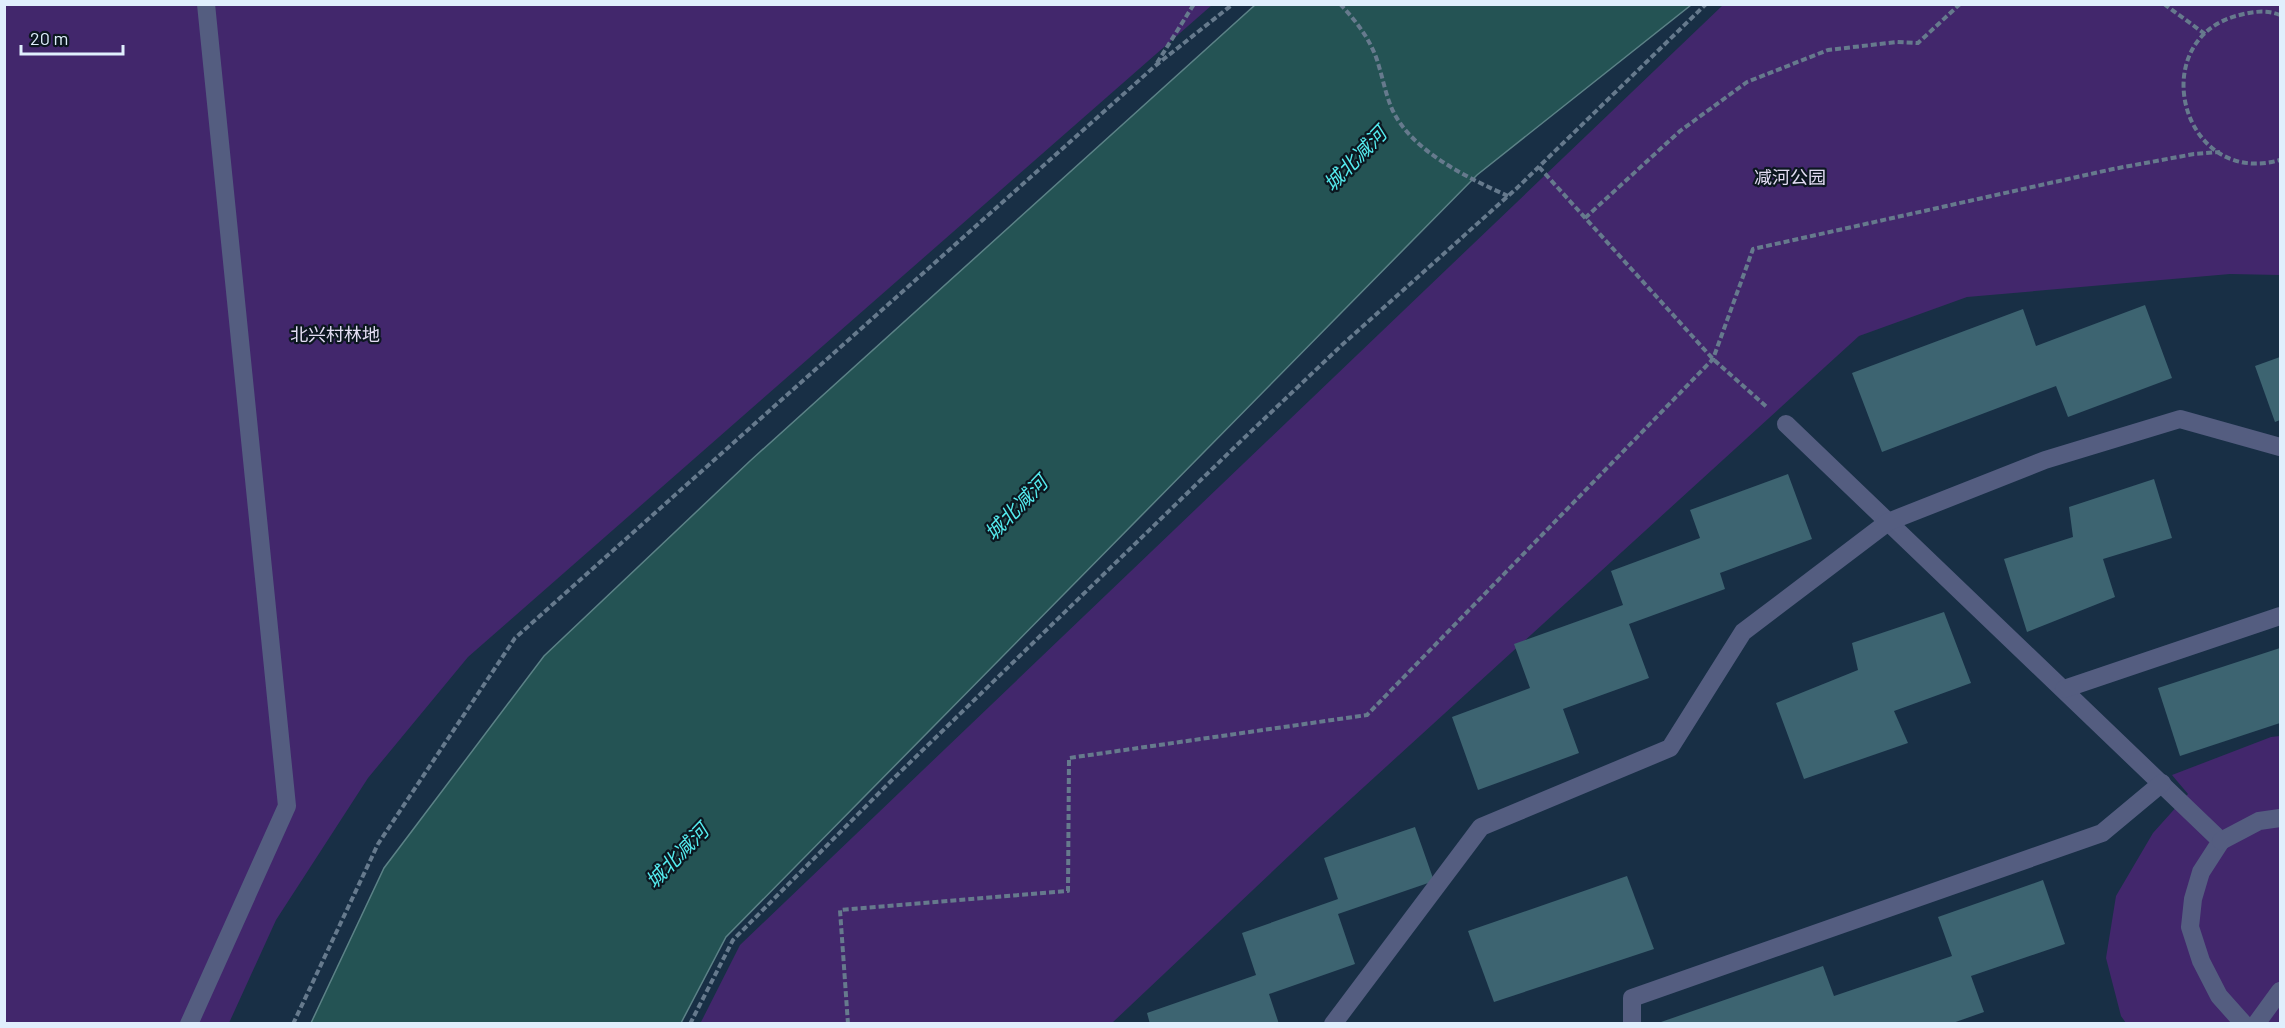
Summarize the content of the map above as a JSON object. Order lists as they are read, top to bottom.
{
  "water": ["城北减河"],
  "parks": ["减河公园", "北兴村林地"],
  "scale_bar": "20 m"
}
